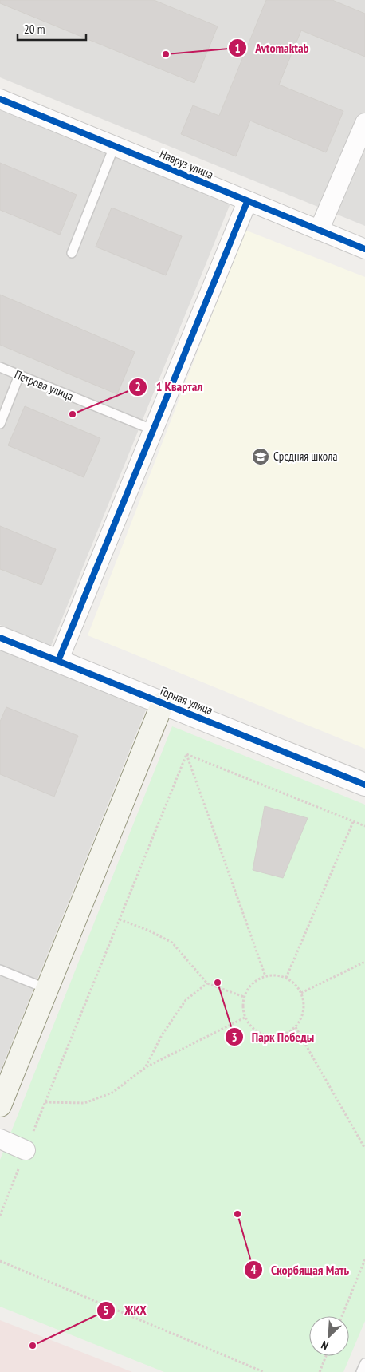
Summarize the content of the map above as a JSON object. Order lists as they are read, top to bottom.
{
  "streets": {
    "street": ["Навруз улица", "Горная улица"],
    "lane": ["Петрова улица"]
  },
  "places": {
    "other": [
      "Avtomaktab",
      "1 Квартал",
      "Парк Победы",
      "Скорбящая Мать",
      "ЖКХ"
    ],
    "school or university": ["Средняя школа"]
  },
  "scale_bar": "20 m",
  "north": "bottom left"
}
